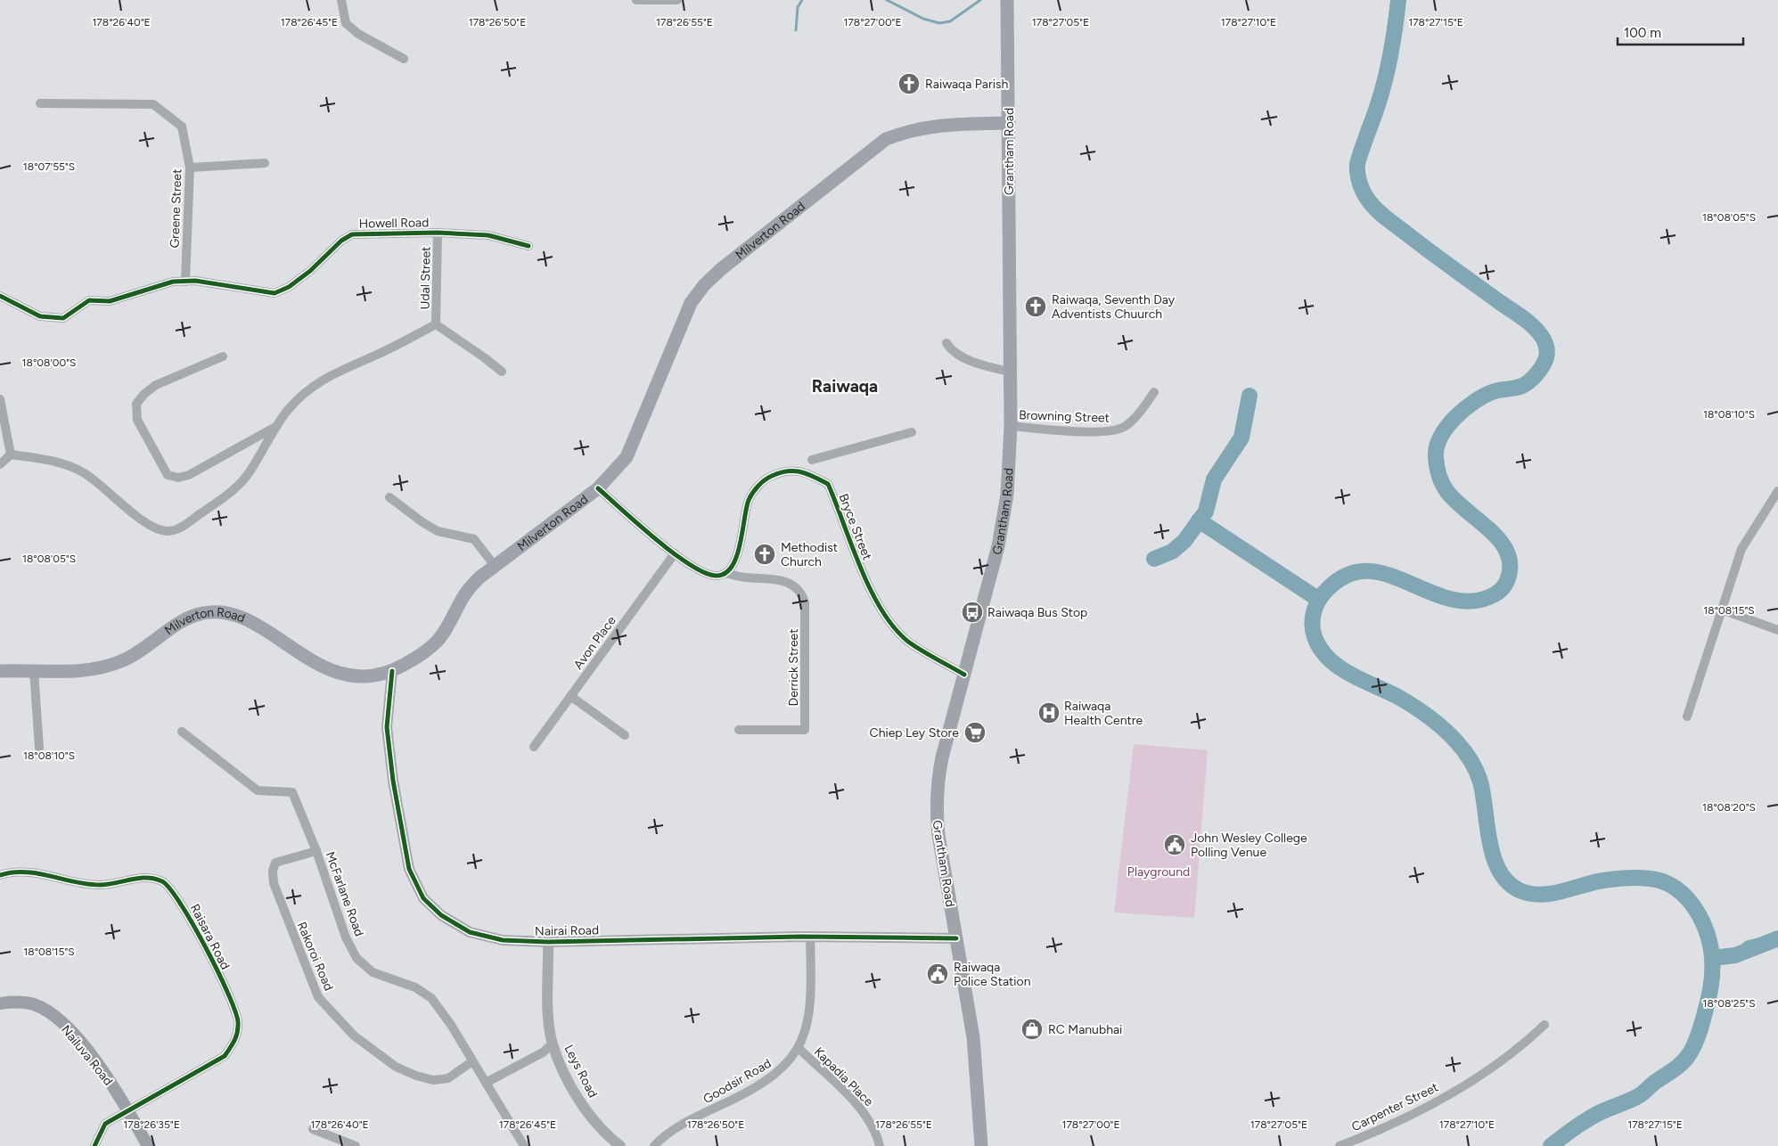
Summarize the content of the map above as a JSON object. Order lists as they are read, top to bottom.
{
  "streets": {
    "main road": ["Grantham Road", "Milverton Road", "Nailuva Road"],
    "street": [
      "Greene Street",
      "Howell Road",
      "Udal Street",
      "Browning Street",
      "Bryce Street",
      "Avon Place",
      "Derrick Street",
      "McFarlane Road",
      "Nairai Road",
      "Raisara Road",
      "Rakoroi Road",
      "Leys Road",
      "Kapadia Place",
      "Goodsir Road",
      "Carpenter Street"
    ]
  },
  "crossings": [
    ["Grantham Road", "Milverton Road"],
    ["Grantham Road", "Browning Street"],
    ["Grantham Road", "Bryce Street"],
    ["Grantham Road", "Nairai Road"],
    ["Greene Street", "Howell Road"],
    ["Howell Road", "Udal Street"],
    ["Milverton Road", "Nairai Road"],
    ["Bryce Street", "Derrick Street"],
    ["McFarlane Road", "Rakoroi Road"],
    ["Nairai Road", "Leys Road"],
    ["Nairai Road", "Goodsir Road"],
    ["Raisara Road", "Nailuva Road"],
    ["Kapadia Place", "Goodsir Road"]
  ],
  "districts": ["Raiwaqa"],
  "parks": ["Playground"],
  "places": {
    "church": ["Raiwaqa Parish", "Raiwaqa, Seventh Day Adventists Chuurch", "Methodist Church"],
    "bus stop": ["Raiwaqa Bus Stop"],
    "hospital": ["Raiwaqa Health Centre"],
    "supermarket": ["Chiep Ley Store"],
    "public building": ["John Wesley College Polling Venue", "Raiwaqa Police Station"],
    "shop": ["RC Manubhai"]
  },
  "scale_bar": "100 m",
  "coordinates": [
    "178°26'40\"E",
    "178°26'45\"E",
    "178°26'50\"E",
    "178°26'55\"E",
    "178°27'00\"E",
    "178°27'05\"E",
    "178°27'10\"E",
    "178°27'15\"E",
    "18°07'55\"S",
    "18°08'05\"S",
    "18°08'00\"S",
    "18°08'10\"S",
    "18°08'15\"S",
    "18°08'20\"S",
    "18°08'25\"S",
    "178°26'35\"E"
  ]
}
